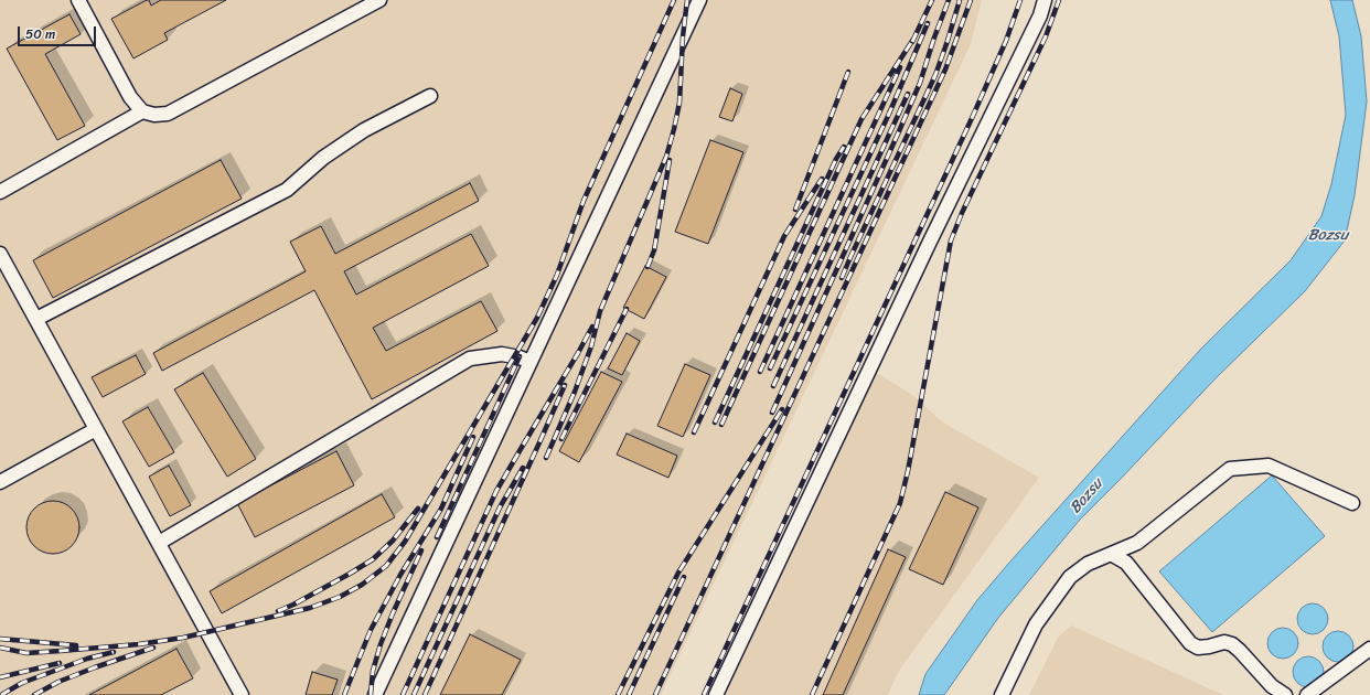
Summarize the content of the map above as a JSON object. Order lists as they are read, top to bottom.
{
  "water": ["Bozsu"],
  "scale_bar": "50 m"
}
